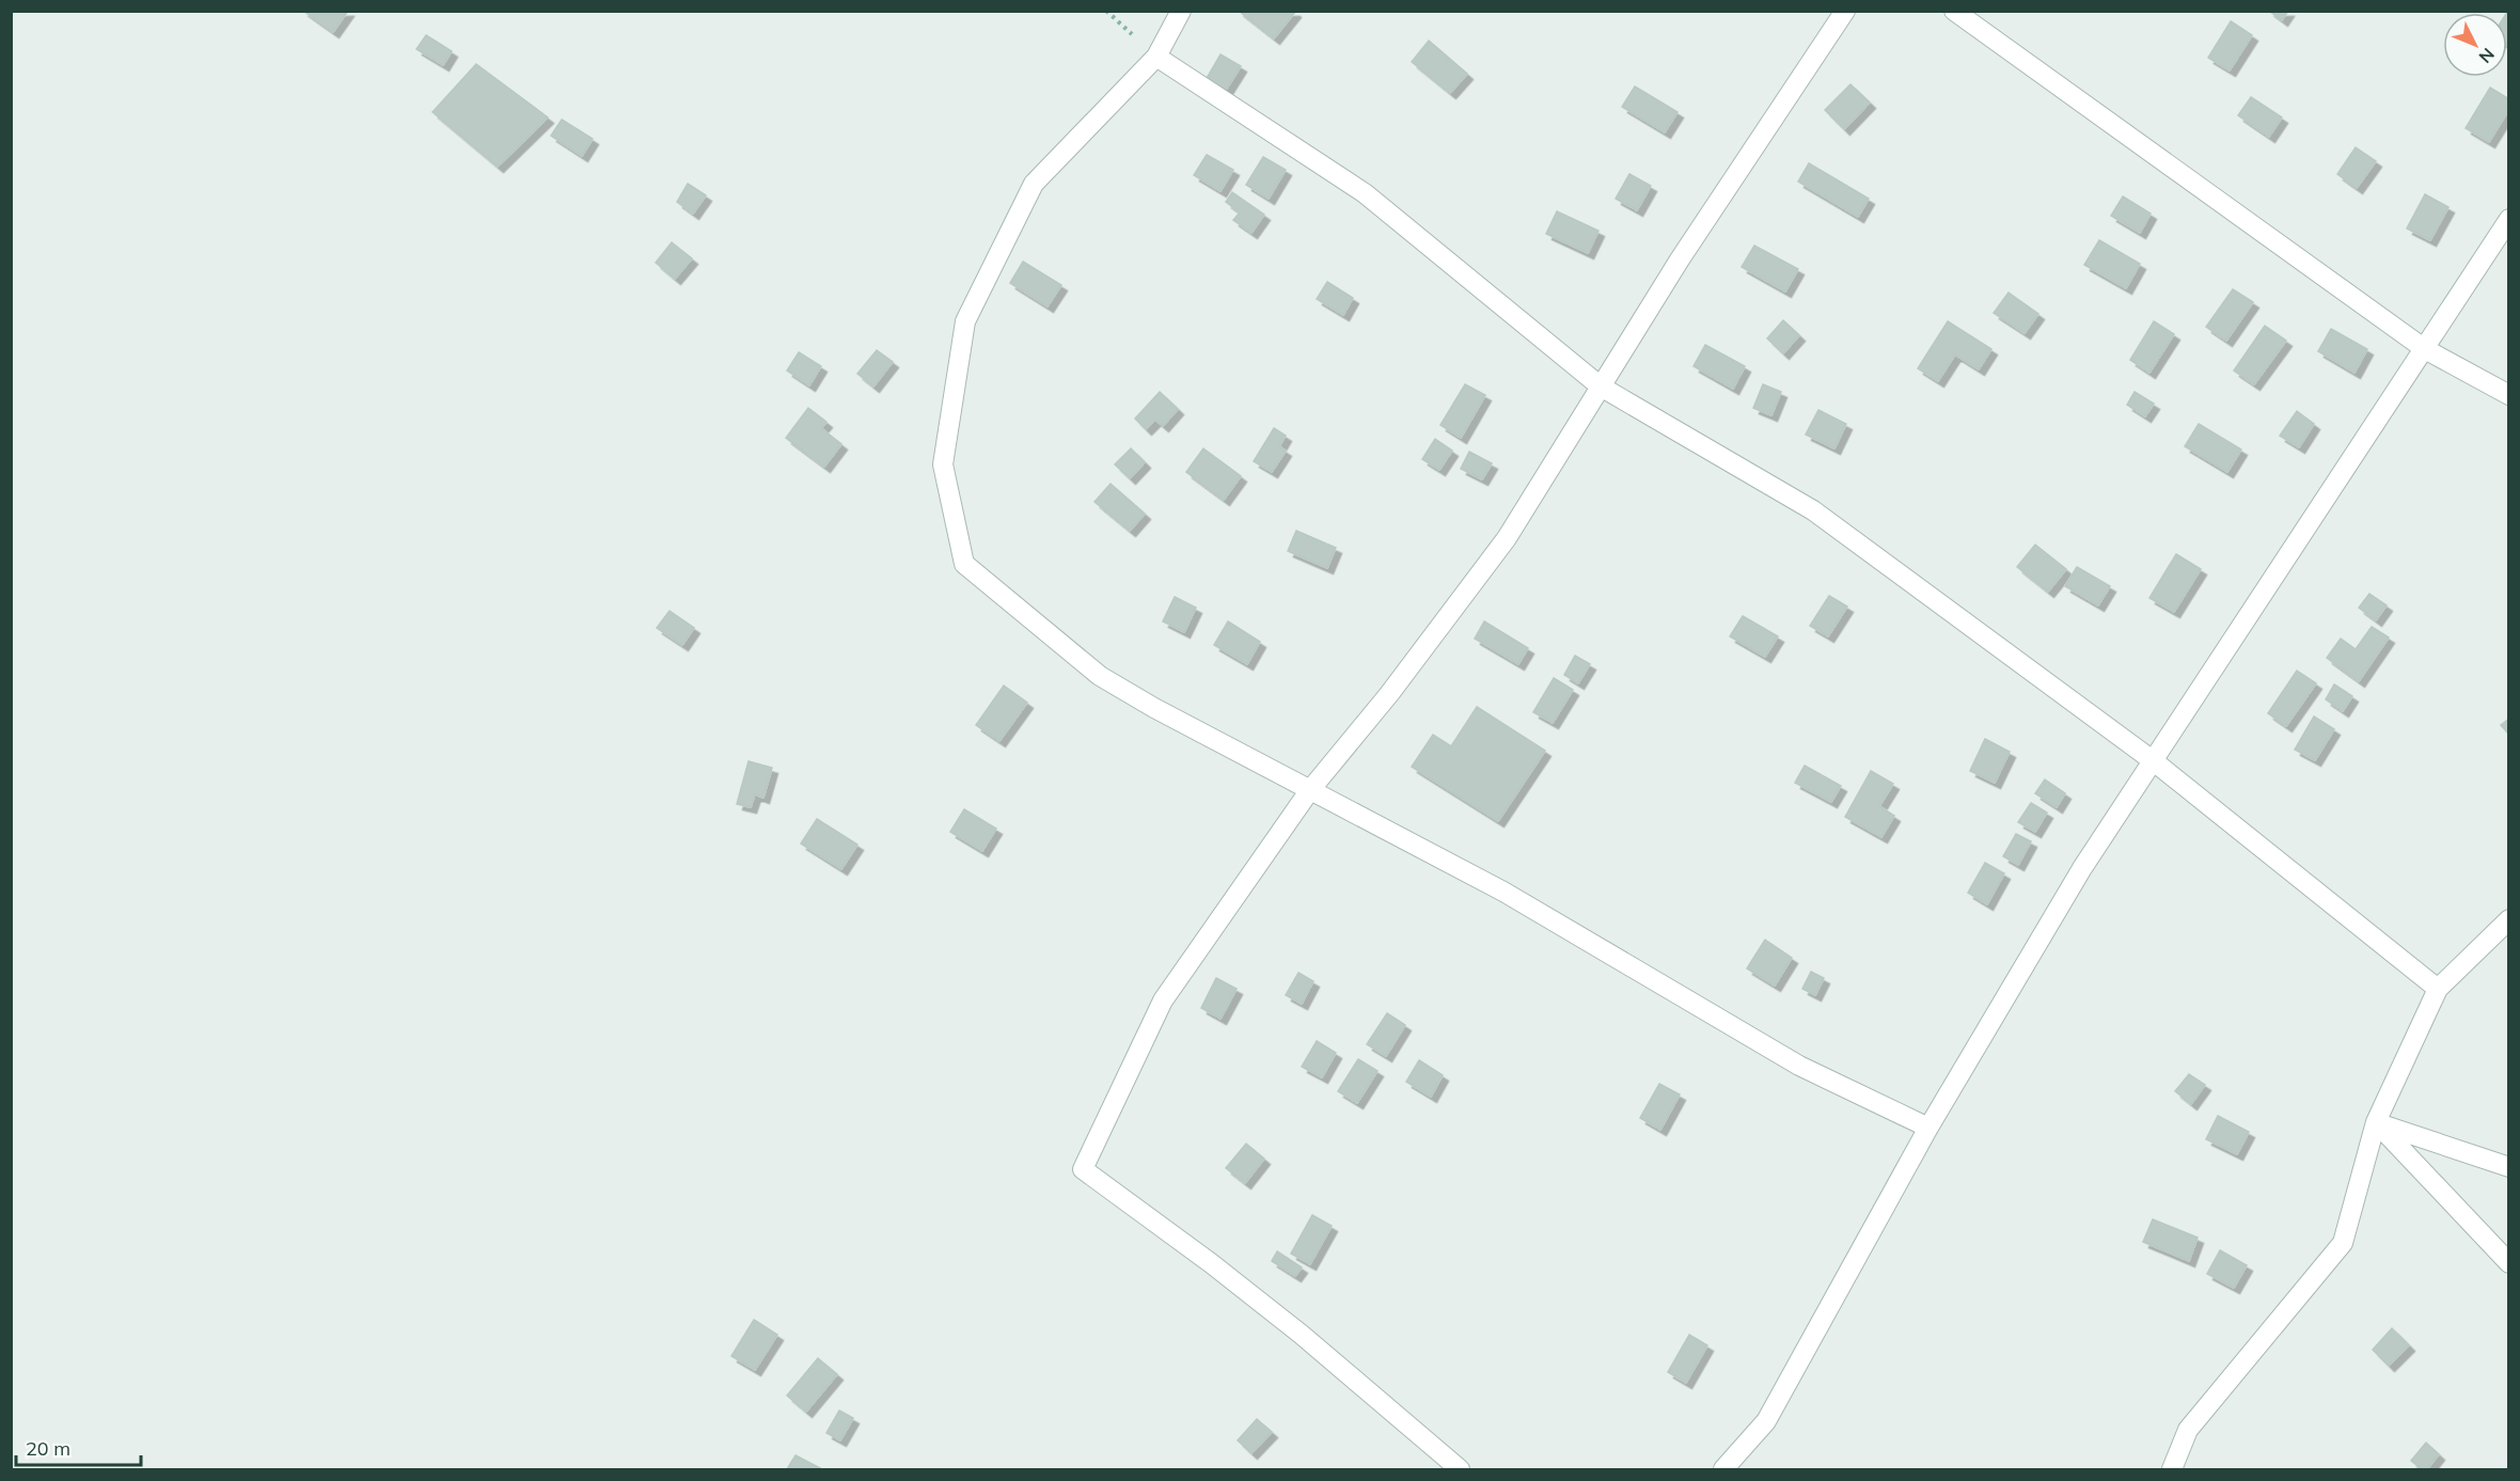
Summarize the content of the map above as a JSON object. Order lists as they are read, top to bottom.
{
  "scale_bar": "20 m",
  "north": "bottom right"
}
